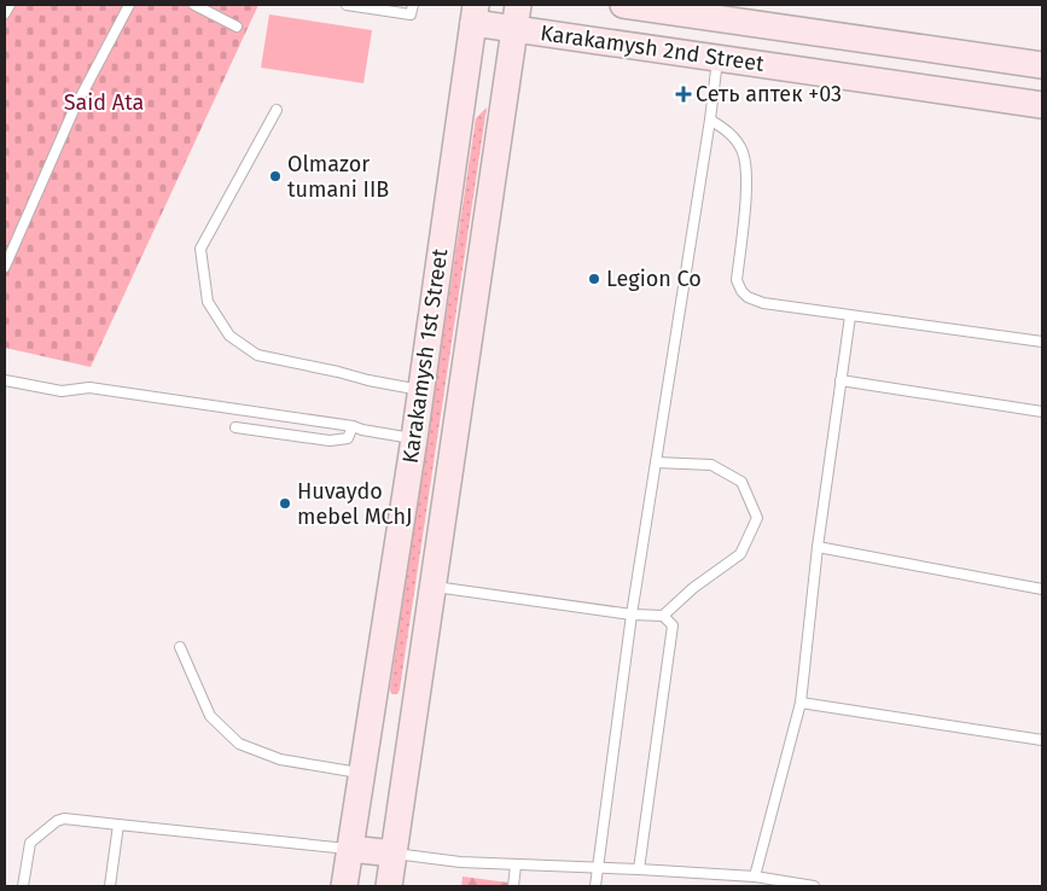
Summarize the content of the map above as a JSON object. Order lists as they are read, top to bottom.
{
  "streets": {
    "main road": ["Karakamysh 2nd Street", "Karakamysh 1st Street"]
  },
  "crossings": [
    ["Karakamysh 2nd Street", "Karakamysh 1st Street"]
  ],
  "parks": ["Said Ata"],
  "places": {
    "health": ["Сеть аптек +03"],
    "other": ["Olmazor tumani IIB", "Legion Co", "Huvaydo mebel MChJ"]
  }
}
